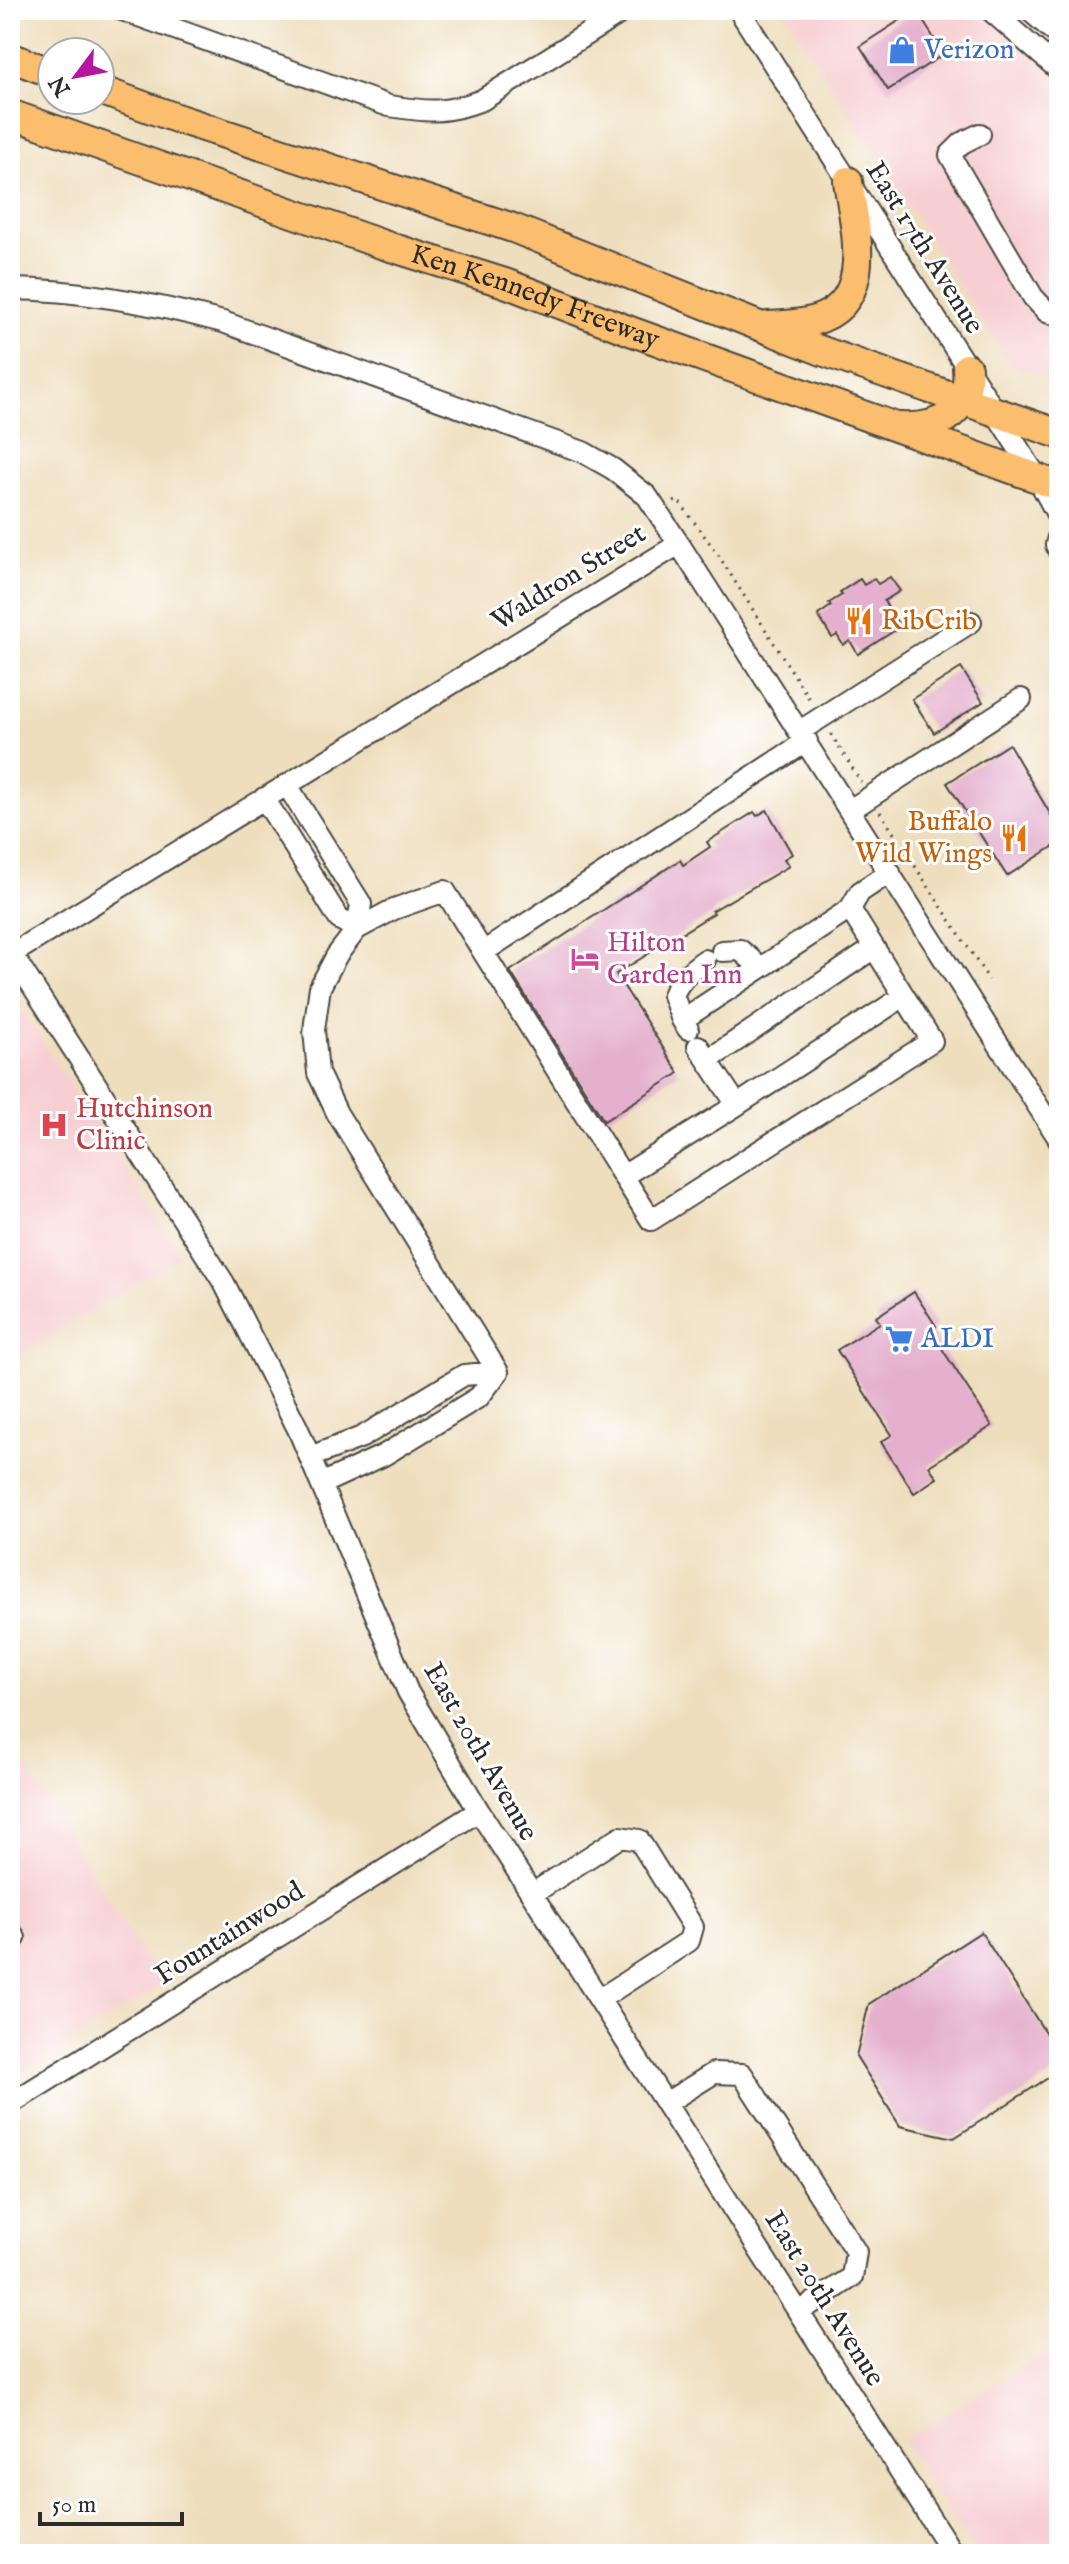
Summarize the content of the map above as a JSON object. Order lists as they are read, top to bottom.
{
  "streets": {
    "highway": ["Ken Kennedy Freeway"],
    "street": [
      "East 17th Avenue",
      "Waldron Street",
      "East 20th Avenue",
      "Fountainwood"
    ]
  },
  "crossings": [
    ["East 17th Avenue", "Ken Kennedy Freeway"],
    ["Waldron Street", "East 20th Avenue"],
    ["East 20th Avenue", "Fountainwood"]
  ],
  "places": {
    "shop": ["Verizon"],
    "restaurant": ["RibCrib", "Buffalo Wild Wings"],
    "hotel": ["Hilton Garden Inn"],
    "hospital": ["Hutchinson Clinic"],
    "supermarket": ["ALDI"]
  },
  "scale_bar": "50 m",
  "north": "bottom left"
}
